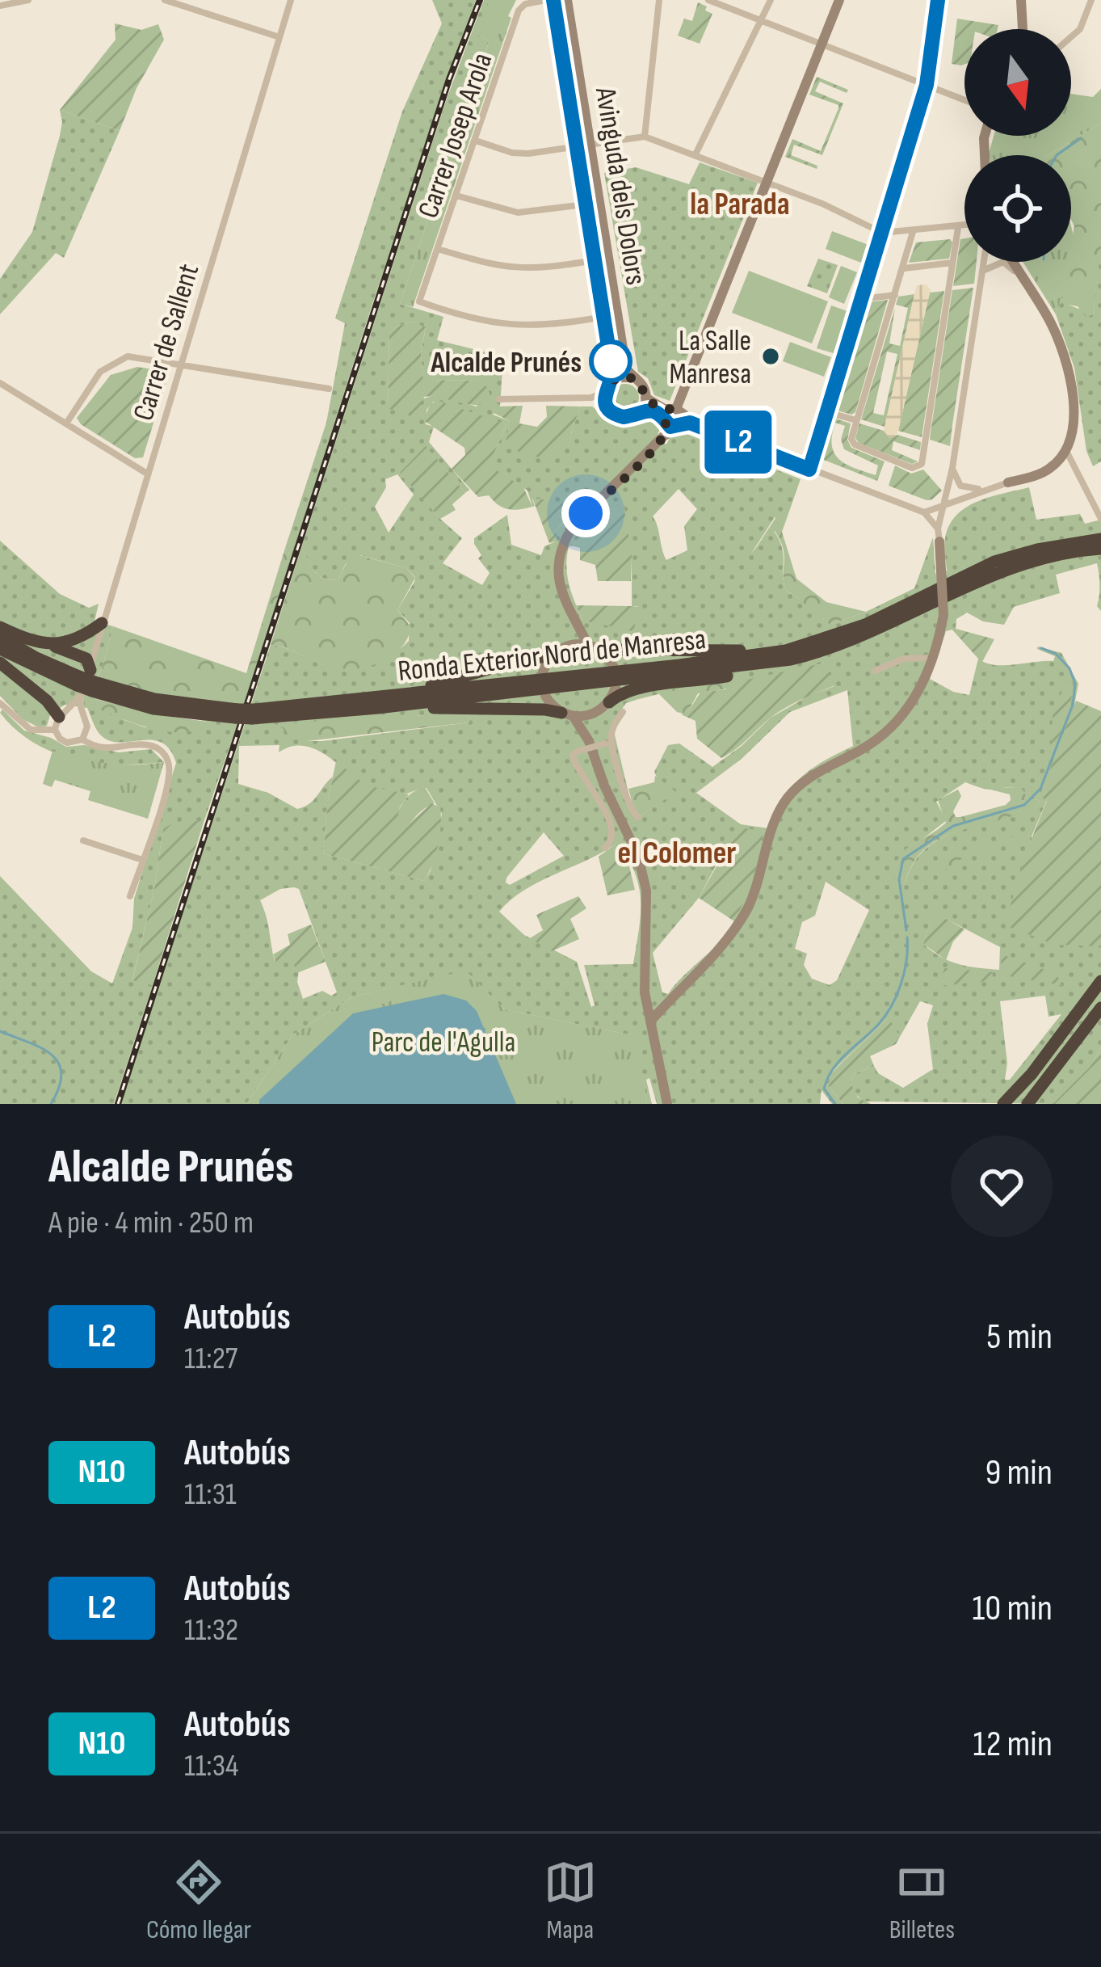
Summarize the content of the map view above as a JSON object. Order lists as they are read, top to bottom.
{
  "streets": {
    "highway": ["Ronda Exterior Nord de Manresa"],
    "street": ["Carrer Josep Arola", "Avinguda dels Dolors", "Carrer de Sallent"]
  },
  "crossings": [
    ["Carrer Josep Arola", "Avinguda dels Dolors"],
    ["Carrer de Sallent", "Ronda Exterior Nord de Manresa"]
  ],
  "districts": ["la Parada", "el Colomer"],
  "parks": ["Parc de l'Agulla"],
  "places": ["La Salle Manresa", "Alcalde Prunés"],
  "lines": ["bus line L2"],
  "north": "bottom",
  "page": {
    "on_map": "L2",
    "heading": ["Alcalde Prunés", "A pie · 4 min · 250 m"],
    "list": [
      {
        "mark": "L2",
        "name": "Autobús",
        "note": "11:27",
        "value": "5 min"
      },
      {
        "mark": "N10",
        "name": "Autobús",
        "note": "11:31",
        "value": "9 min"
      },
      {
        "mark": "L2",
        "name": "Autobús",
        "note": "11:32",
        "value": "10 min"
      },
      {
        "mark": "N10",
        "name": "Autobús",
        "note": "11:34",
        "value": "12 min"
      }
    ],
    "tabs": ["Cómo llegar", "Mapa", "Billetes"]
  }
}
